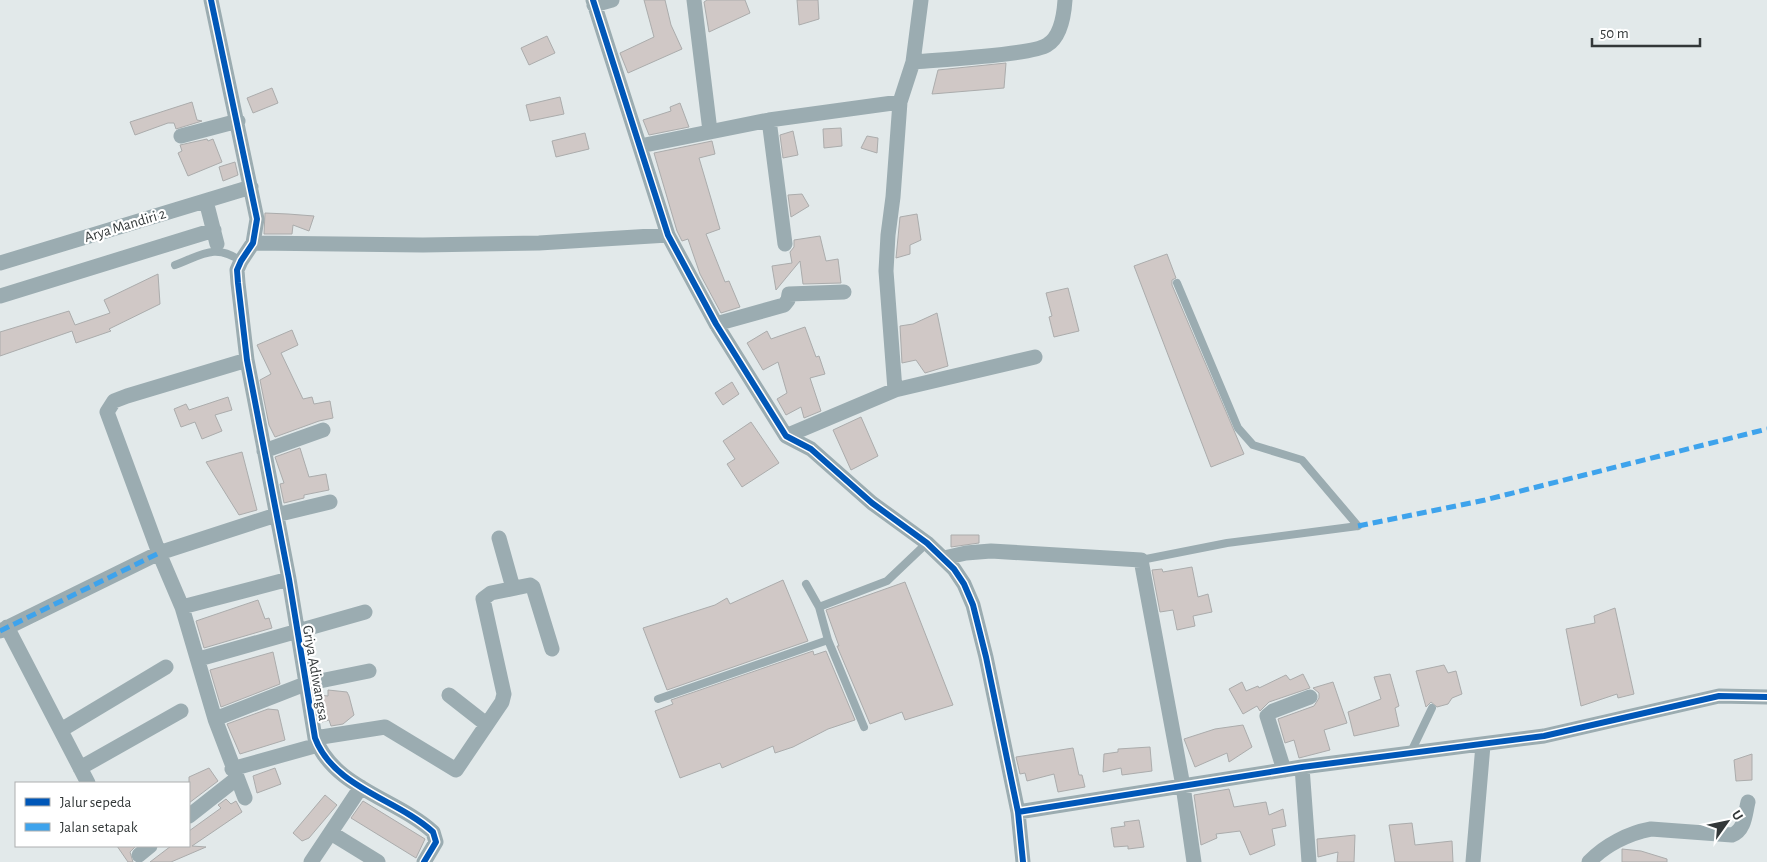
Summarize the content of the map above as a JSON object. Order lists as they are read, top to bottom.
{
  "streets": {
    "street": ["Arya Mandiri 2", "Griya Adiwangsa"]
  },
  "legend": ["Jalur sepeda", "Jalan setapak"],
  "scale_bar": "50 m",
  "north": "top right"
}
